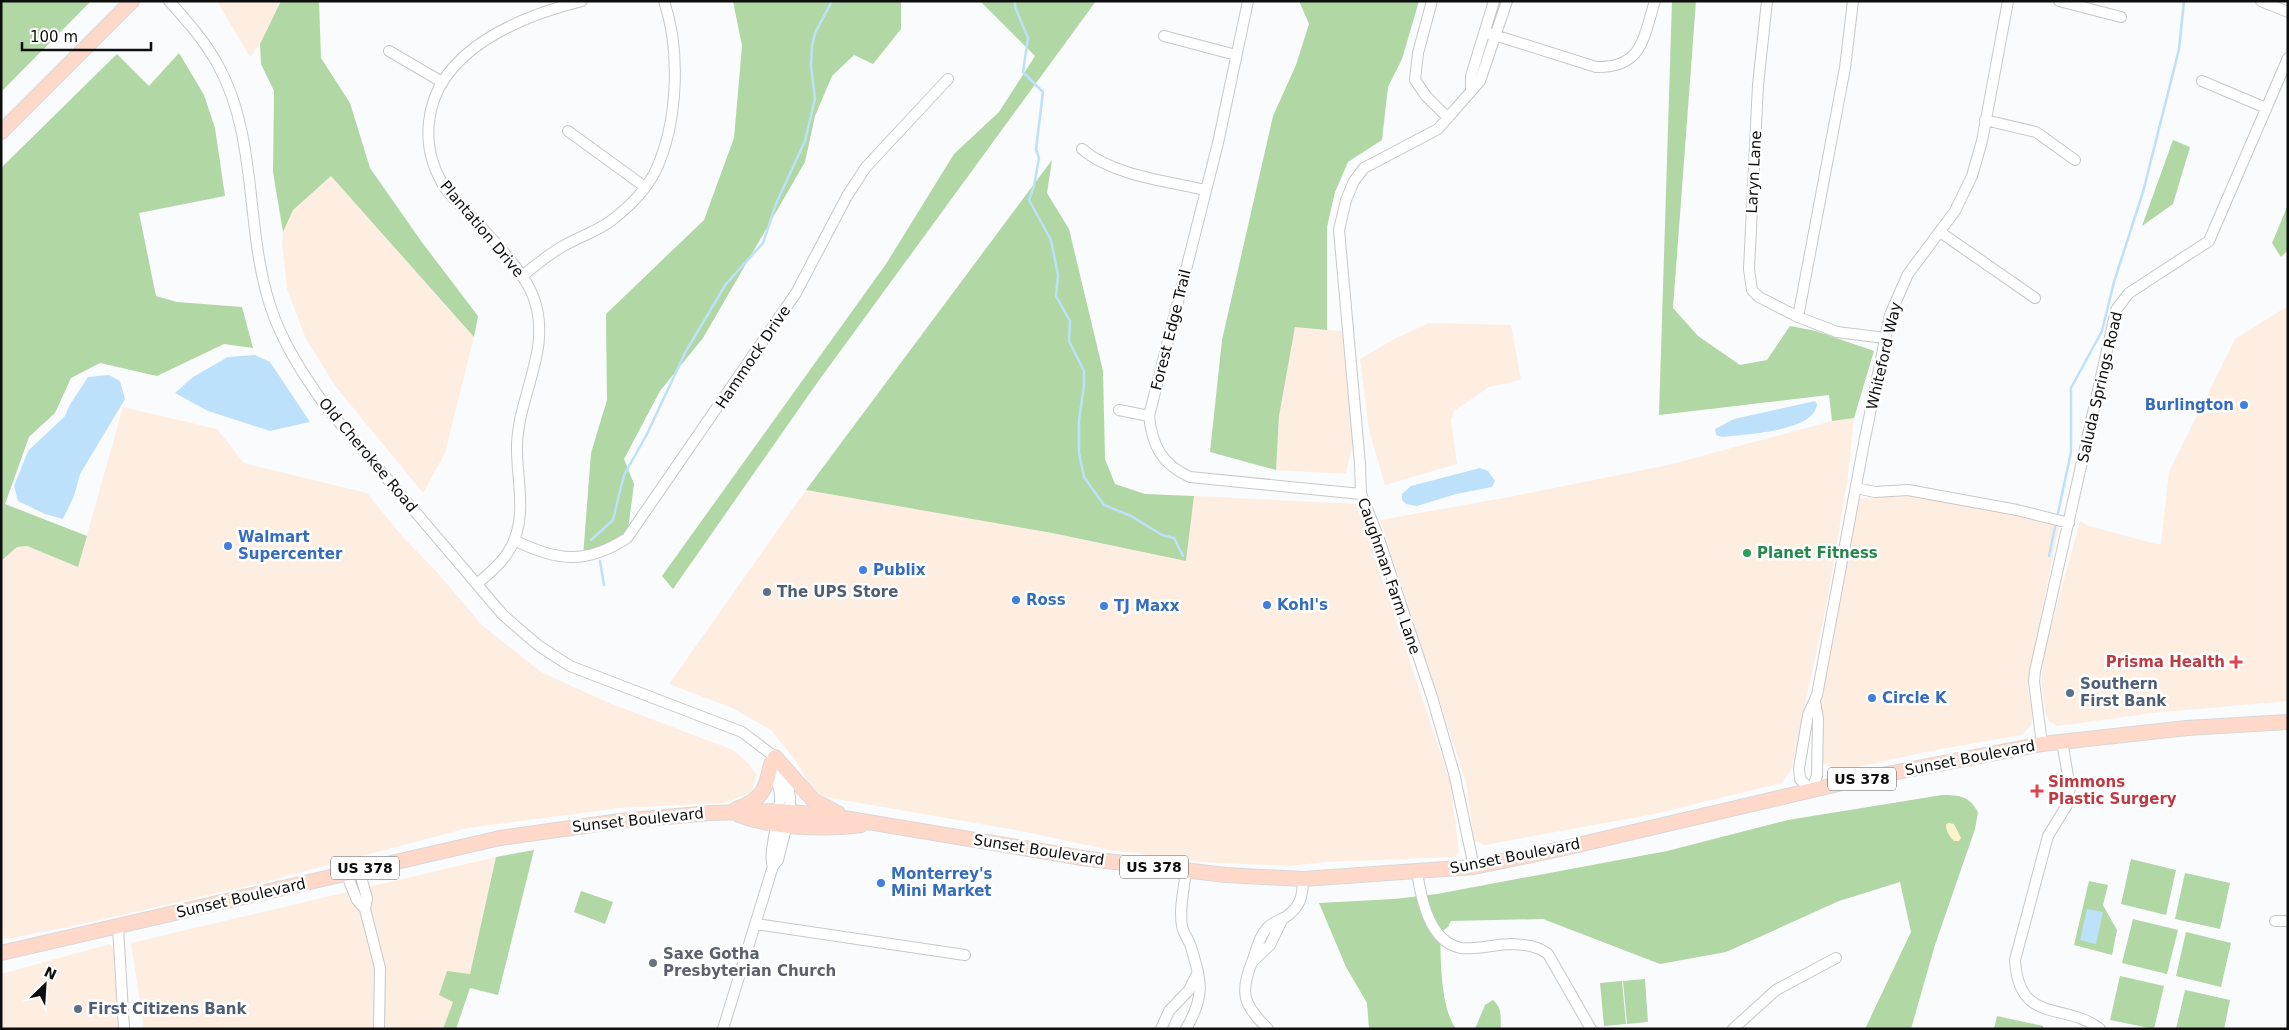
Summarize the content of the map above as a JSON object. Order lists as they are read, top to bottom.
{
  "streets": {
    "main road": ["Sunset Boulevard", "US 378"],
    "street": [
      "Laryn Lane",
      "Plantation Drive",
      "Forest Edge Trail",
      "Whiteford Way",
      "Hammock Drive",
      "Saluda Springs Road",
      "Old Cherokee Road",
      "Caughman Farm Lane"
    ]
  },
  "crossings": [
    ["Laryn Lane", "Whiteford Way"],
    ["Plantation Drive", "Hammock Drive"],
    ["Plantation Drive", "Old Cherokee Road"],
    ["Forest Edge Trail", "Caughman Farm Lane"],
    ["Whiteford Way", "Sunset Boulevard"],
    ["Saluda Springs Road", "Sunset Boulevard"],
    ["Caughman Farm Lane", "Sunset Boulevard"]
  ],
  "places": {
    "other": [
      "Burlington",
      "Walmart Supercenter",
      "Planet Fitness",
      "Publix",
      "The UPS Store",
      "Ross",
      "Kohl's",
      "TJ Maxx",
      "Southern First Bank",
      "Circle K",
      "Monterrey's Mini Market",
      "Saxe Gotha Presbyterian Church",
      "First Citizens Bank"
    ],
    "health": ["Prisma Health", "Simmons Plastic Surgery"]
  },
  "scale_bar": "100 m",
  "north": "top right"
}
